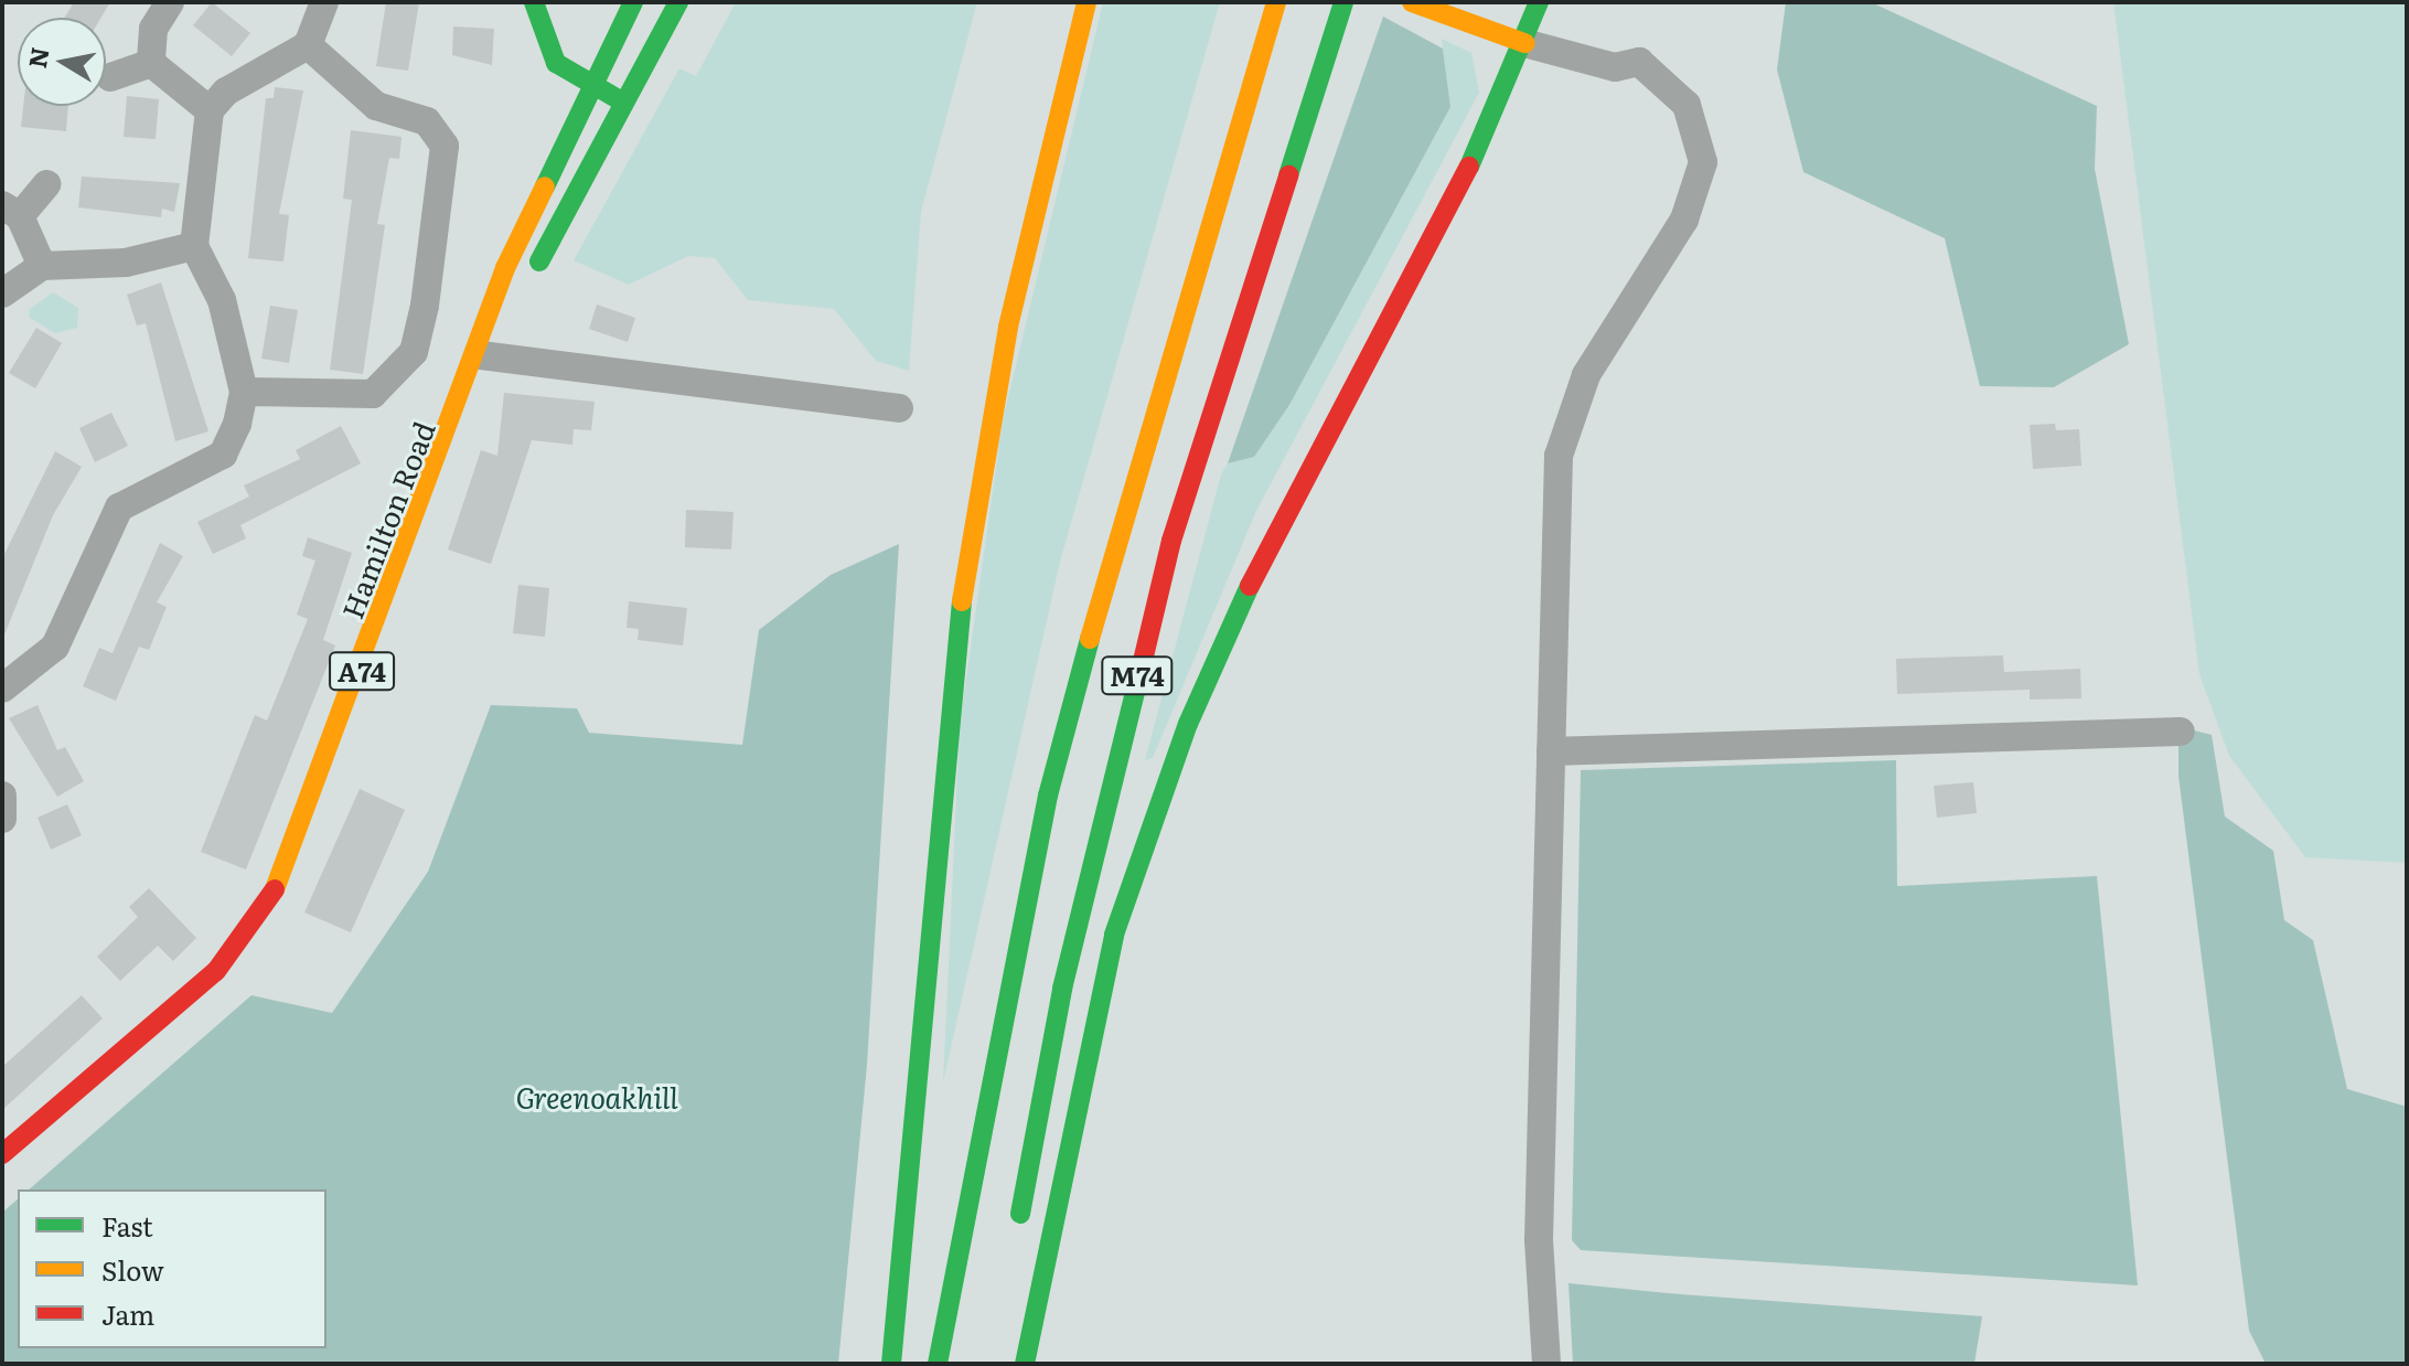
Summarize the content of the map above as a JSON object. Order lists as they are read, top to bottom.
{
  "streets": {
    "main road": ["Hamilton Road", "A74", "M74"]
  },
  "parks": ["Greenoakhill"],
  "legend": ["Fast", "Slow", "Jam"],
  "north": "left"
}
